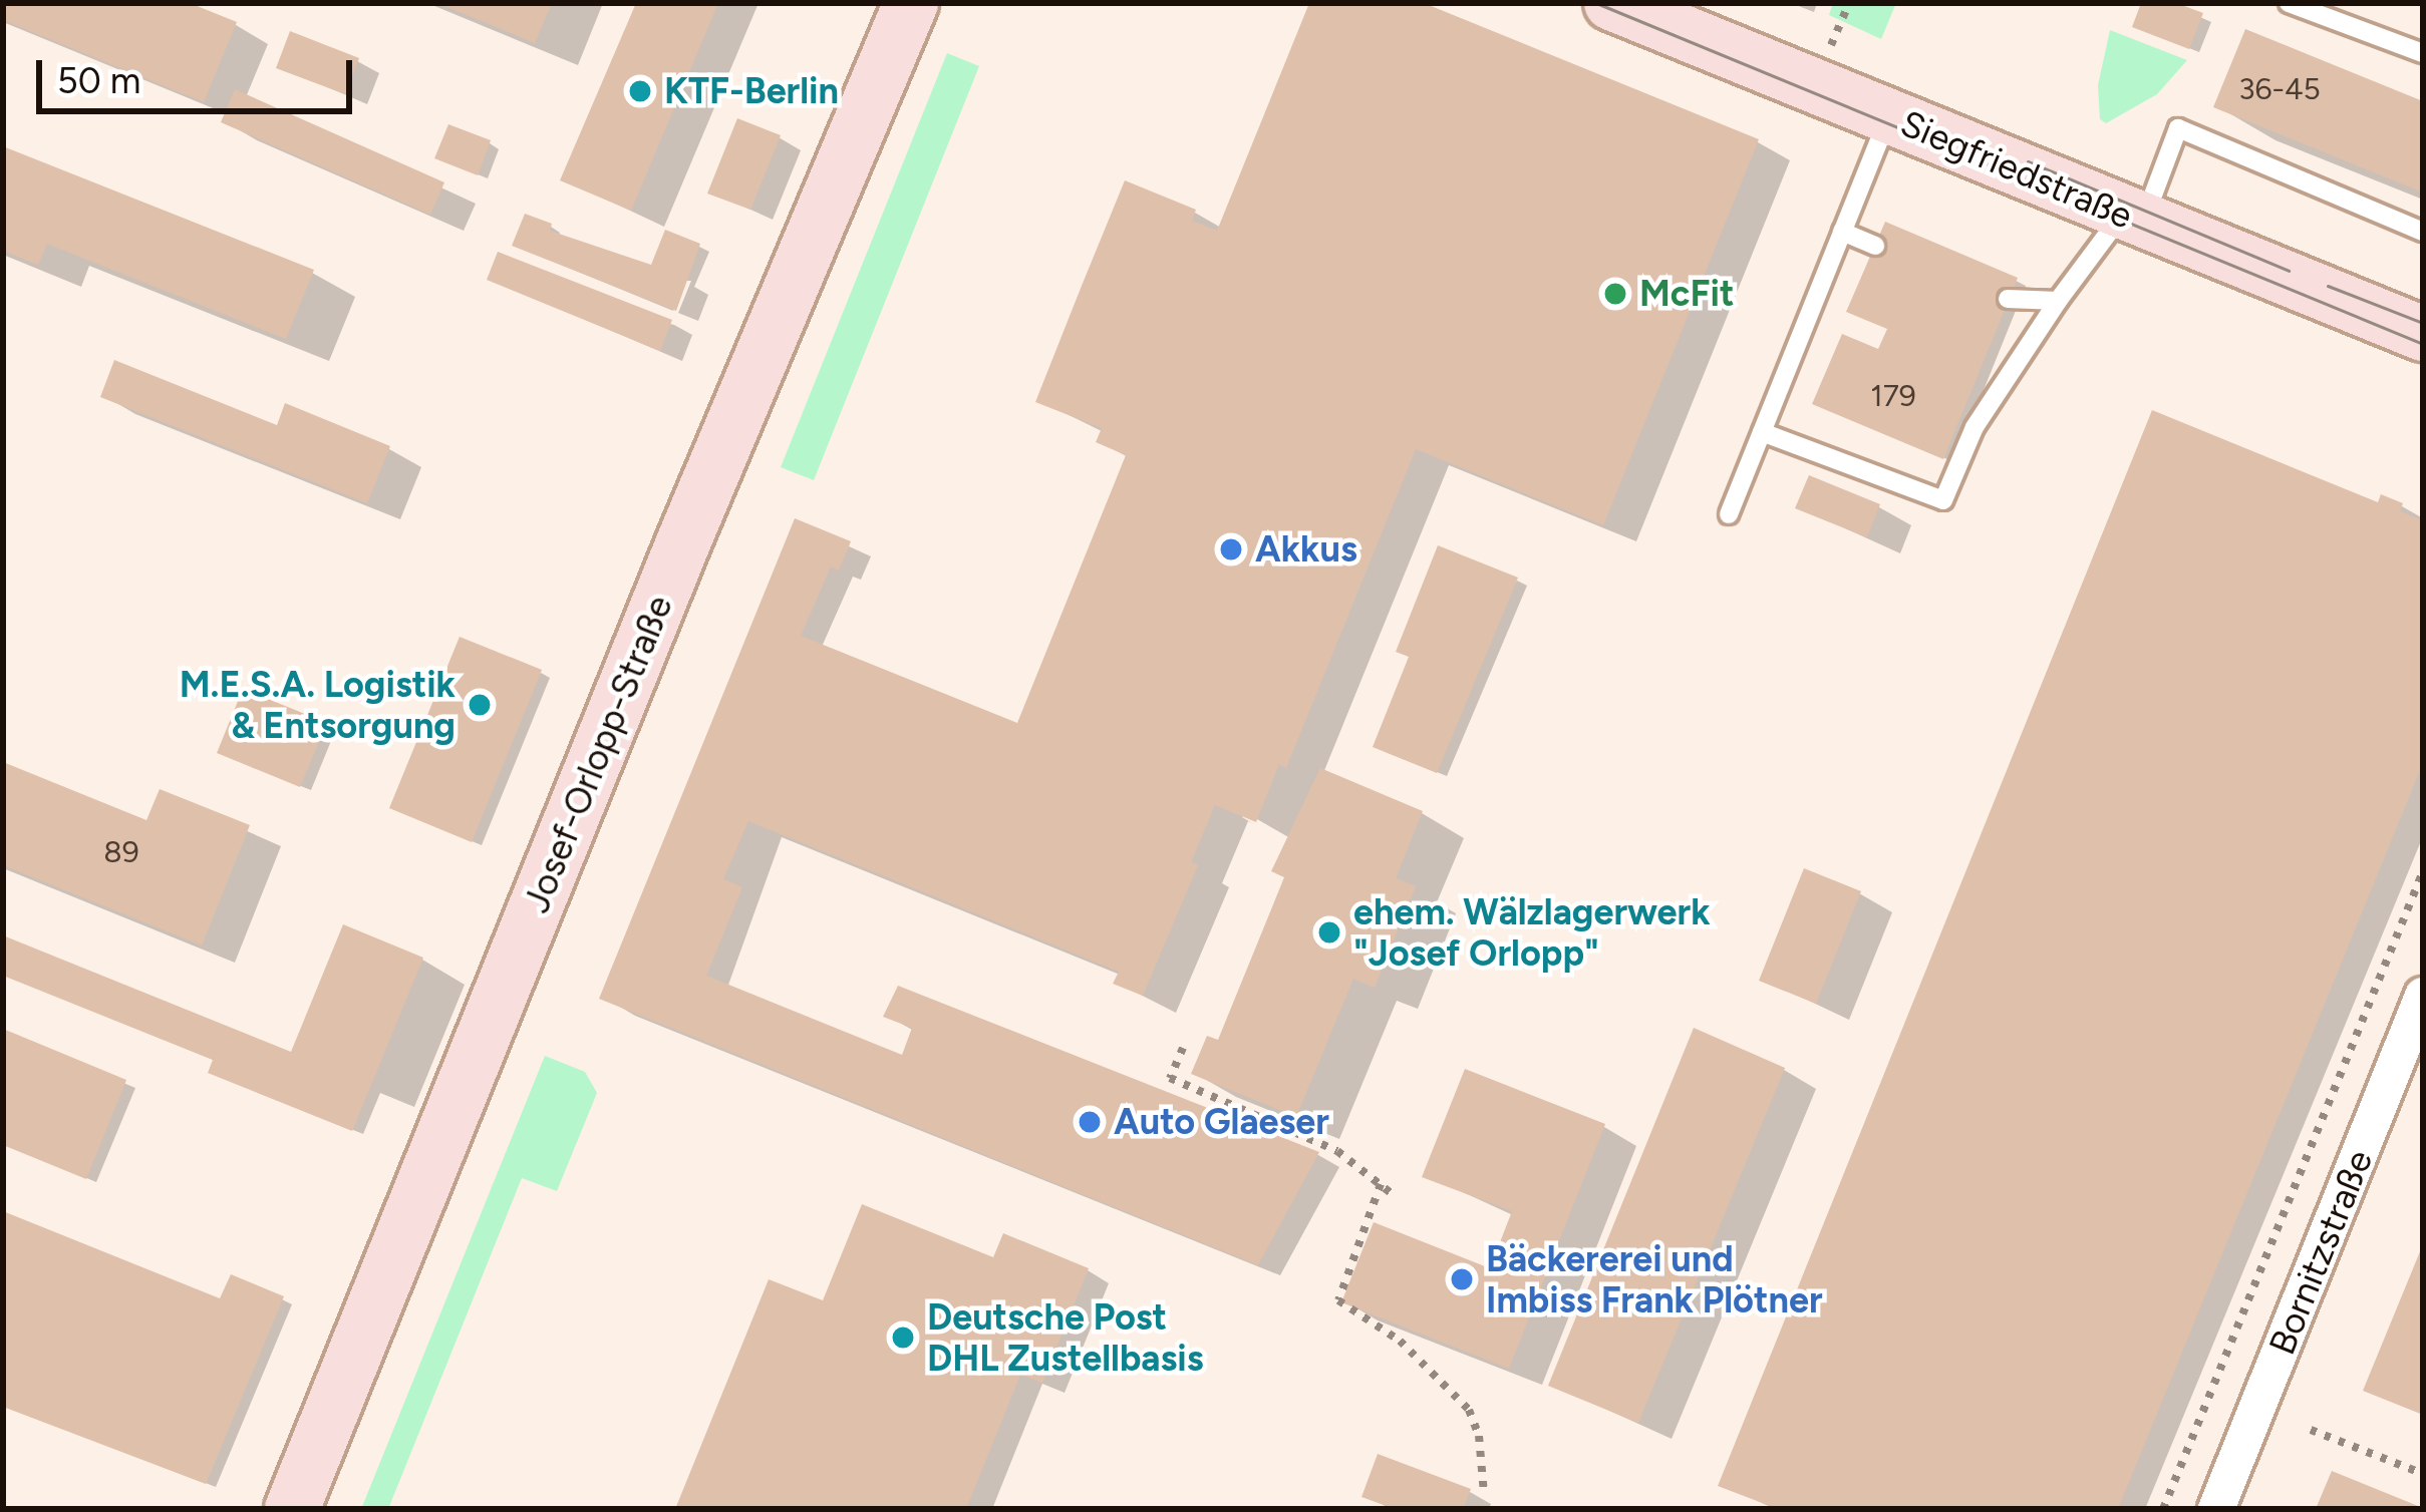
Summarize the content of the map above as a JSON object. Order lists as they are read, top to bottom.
{
  "streets": {
    "street": ["Siegfriedstraße", "Josef-Orlopp-Straße", "Bornitzstraße"]
  },
  "places": [
    "KTF-Berlin",
    "McFit",
    "Akkus",
    "M.E.S.A. Logistik & Entsorgung",
    "ehem. Wälzlagerwerk \"Josef Orlopp\"",
    "Auto Glaeser",
    "Bäckererei und Imbiss Frank Plötner",
    "Deutsche Post DHL Zustellbasis"
  ],
  "house_numbers": ["36-45", "179", "89"],
  "scale_bar": "50 m"
}
